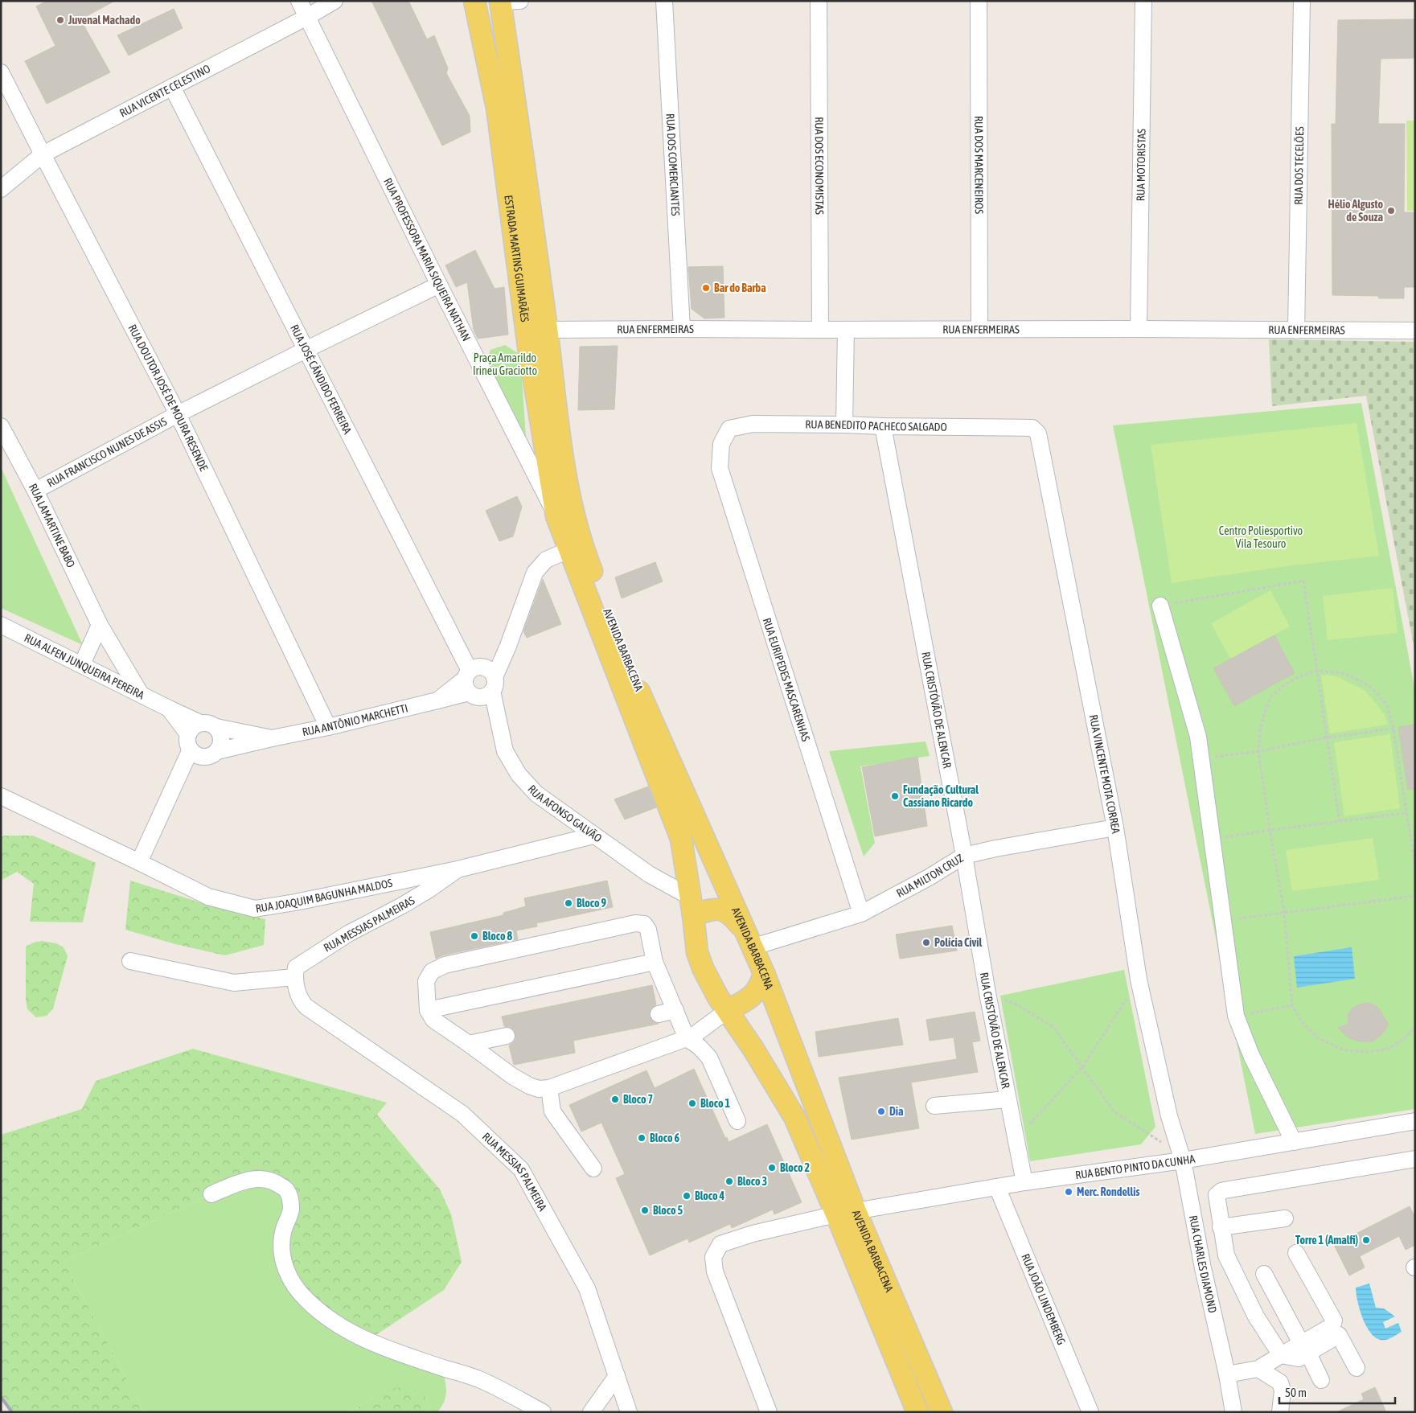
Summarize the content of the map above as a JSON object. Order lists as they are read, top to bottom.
{
  "streets": {
    "main road": ["ESTRADA MARTINS GUIMARÃES", "AVENIDA BARBACENA"],
    "street": [
      "RUA VICENTE CELESTINO",
      "RUA DOS COMERCIANTES",
      "RUA DOS MARCENEIROS",
      "RUA MOTORISTAS",
      "RUA DOS ECONOMISTAS",
      "RUA DOS TECELÕES",
      "RUA PROFESSORA MARIA SIQUEIRA NATHAN",
      "RUA ENFERMEIRAS",
      "RUA JOSÉ CÂNDIDO FERREIRA",
      "RUA DOUTOR JOSÉ DE MOURA RESENDE",
      "RUA BENEDITO PACHECO SALGADO",
      "RUA FRANCISCO NUNES DE ASSIS",
      "RUA LAMARTINE BABO",
      "RUA ALFEN JUNQUEIRA PEREIRA",
      "RUA EURIPEDES MASCARENHAS",
      "RUA CRISTÓVÃO DE ALENCAR",
      "RUA ANTÔNIO MARCHETTI",
      "RUA VINCENTE MOTA CORREA",
      "RUA AFONSO GALVÃO",
      "RUA MILTON CRUZ",
      "RUA JOAQUIM BAGUNHA MALDOS",
      "RUA MESSIAS PALMEIRAS",
      "RUA BENTO PINTO DA CUNHA",
      "RUA MESSIAS PALMEIRA",
      "RUA CHARLES DIAMOND",
      "RUA JOÃO LINDEMBERG"
    ]
  },
  "crossings": [
    ["RUA VICENTE CELESTINO", "RUA PROFESSORA MARIA SIQUEIRA NATHAN"],
    ["RUA VICENTE CELESTINO", "RUA JOSÉ CÂNDIDO FERREIRA"],
    ["RUA VICENTE CELESTINO", "RUA DOUTOR JOSÉ DE MOURA RESENDE"],
    ["RUA DOS COMERCIANTES", "RUA ENFERMEIRAS"],
    ["RUA DOS MARCENEIROS", "RUA ENFERMEIRAS"],
    ["RUA MOTORISTAS", "RUA ENFERMEIRAS"],
    ["RUA DOS ECONOMISTAS", "RUA ENFERMEIRAS"],
    ["RUA DOS TECELÕES", "RUA ENFERMEIRAS"],
    ["ESTRADA MARTINS GUIMARÃES", "RUA PROFESSORA MARIA SIQUEIRA NATHAN"],
    ["ESTRADA MARTINS GUIMARÃES", "RUA ENFERMEIRAS"],
    ["ESTRADA MARTINS GUIMARÃES", "AVENIDA BARBACENA"],
    ["RUA PROFESSORA MARIA SIQUEIRA NATHAN", "RUA FRANCISCO NUNES DE ASSIS"],
    ["RUA PROFESSORA MARIA SIQUEIRA NATHAN", "AVENIDA BARBACENA"],
    ["RUA JOSÉ CÂNDIDO FERREIRA", "RUA FRANCISCO NUNES DE ASSIS"],
    ["RUA JOSÉ CÂNDIDO FERREIRA", "RUA ANTÔNIO MARCHETTI"],
    ["RUA JOSÉ CÂNDIDO FERREIRA", "RUA AFONSO GALVÃO"],
    ["RUA DOUTOR JOSÉ DE MOURA RESENDE", "RUA FRANCISCO NUNES DE ASSIS"],
    ["RUA DOUTOR JOSÉ DE MOURA RESENDE", "RUA ANTÔNIO MARCHETTI"],
    ["RUA BENEDITO PACHECO SALGADO", "RUA EURIPEDES MASCARENHAS"],
    ["RUA BENEDITO PACHECO SALGADO", "RUA CRISTÓVÃO DE ALENCAR"],
    ["RUA BENEDITO PACHECO SALGADO", "RUA VINCENTE MOTA CORREA"],
    ["RUA FRANCISCO NUNES DE ASSIS", "RUA LAMARTINE BABO"],
    ["RUA LAMARTINE BABO", "RUA ALFEN JUNQUEIRA PEREIRA"],
    ["AVENIDA BARBACENA", "RUA AFONSO GALVÃO"],
    ["AVENIDA BARBACENA", "RUA MILTON CRUZ"],
    ["AVENIDA BARBACENA", "RUA BENTO PINTO DA CUNHA"],
    ["RUA EURIPEDES MASCARENHAS", "RUA MILTON CRUZ"],
    ["RUA CRISTÓVÃO DE ALENCAR", "RUA MILTON CRUZ"],
    ["RUA CRISTÓVÃO DE ALENCAR", "RUA BENTO PINTO DA CUNHA"],
    ["RUA ANTÔNIO MARCHETTI", "RUA AFONSO GALVÃO"],
    ["RUA VINCENTE MOTA CORREA", "RUA MILTON CRUZ"],
    ["RUA VINCENTE MOTA CORREA", "RUA CHARLES DIAMOND"],
    ["RUA AFONSO GALVÃO", "RUA JOAQUIM BAGUNHA MALDOS"],
    ["RUA JOAQUIM BAGUNHA MALDOS", "RUA MESSIAS PALMEIRAS"],
    ["RUA MESSIAS PALMEIRAS", "RUA MESSIAS PALMEIRA"],
    ["RUA BENTO PINTO DA CUNHA", "RUA CHARLES DIAMOND"],
    ["RUA BENTO PINTO DA CUNHA", "RUA JOÃO LINDEMBERG"]
  ],
  "parks": ["Praça Amarildo Irineu Graciotto", "Centro Poliesportivo Vila Tesouro"],
  "places": [
    "Juvenal Machado",
    "Hélio Algusto de Souza",
    "Bar do Barba",
    "Fundação Cultural Cassiano Ricardo",
    "Bloco 9",
    "Bloco 8",
    "Polícia Civil",
    "Bloco 7",
    "Bloco 1",
    "Dia",
    "Bloco 6",
    "Bloco 2",
    "Bloco 3",
    "Merc. Rondellis",
    "Bloco 4",
    "Bloco 5",
    "Torre 1 (Amalfi)"
  ],
  "scale_bar": "50 m"
}
